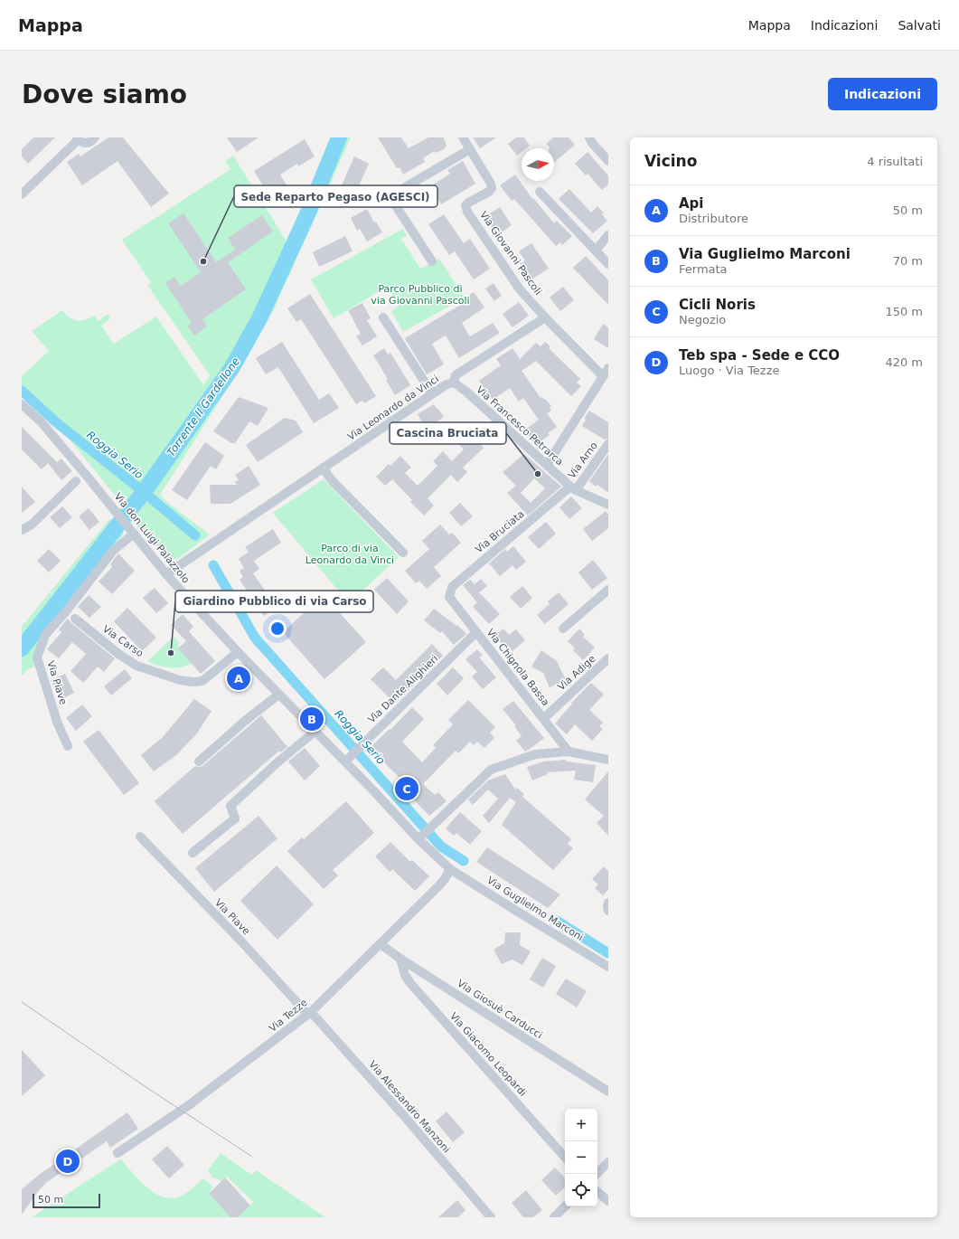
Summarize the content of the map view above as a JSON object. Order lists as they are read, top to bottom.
{
  "streets": {
    "street": [
      "Via Giovanni Pascoli",
      "Via Leonardo da Vinci",
      "Via Francesco Petrarca",
      "Via Arno",
      "Via Bruciata",
      "Via don Luigi Palazzolo",
      "Via Carso",
      "Via Chignola Bassa",
      "Via Adige",
      "Via Piave",
      "Via Dante Alighieri",
      "Via Guglielmo Marconi",
      "Via Giosuè Carducci",
      "Via Tezze",
      "Via Giacomo Leopardi",
      "Via Alessandro Manzoni"
    ]
  },
  "crossings": [
    ["Via Giovanni Pascoli", "Via Leonardo da Vinci"],
    ["Via Leonardo da Vinci", "Via Francesco Petrarca"],
    ["Via Leonardo da Vinci", "Via don Luigi Palazzolo"],
    ["Via Francesco Petrarca", "Via Arno"],
    ["Via Francesco Petrarca", "Via Bruciata"],
    ["Via Arno", "Via Bruciata"],
    ["Via Bruciata", "Via Chignola Bassa"],
    ["Via don Luigi Palazzolo", "Via Carso"],
    ["Via don Luigi Palazzolo", "Via Piave"],
    ["Via don Luigi Palazzolo", "Via Dante Alighieri"],
    ["Via don Luigi Palazzolo", "Via Guglielmo Marconi"],
    ["Via Chignola Bassa", "Via Adige"],
    ["Via Chignola Bassa", "Via Dante Alighieri"],
    ["Via Piave", "Via Tezze"],
    ["Via Piave", "Via Alessandro Manzoni"],
    ["Via Guglielmo Marconi", "Via Tezze"],
    ["Via Giosuè Carducci", "Via Tezze"],
    ["Via Giosuè Carducci", "Via Giacomo Leopardi"],
    ["Via Tezze", "Via Alessandro Manzoni"]
  ],
  "water": ["Torrente Il Gardellone", "Roggia Serio"],
  "parks": ["Parco Pubblico di via Giovanni Pascoli", "Parco di via Leonardo da Vinci"],
  "places": ["Sede Reparto Pegaso (AGESCI)", "Cascina Bruciata", "Giardino Pubblico di via Carso"],
  "scale_bar": "50 m",
  "north": "right",
  "page": {
    "header": "Mappa",
    "nav": ["Mappa", "Indicazioni", "Salvati"],
    "buttons": "Indicazioni",
    "title": "Dove siamo",
    "heading": ["Vicino", "4 risultati"],
    "list": [
      {
        "mark": "A",
        "name": "Api",
        "note": "Distributore",
        "value": "50 m"
      },
      {
        "mark": "B",
        "name": "Via Guglielmo Marconi",
        "note": "Fermata",
        "value": "70 m"
      },
      {
        "mark": "C",
        "name": "Cicli Noris",
        "note": "Negozio",
        "value": "150 m"
      },
      {
        "mark": "D",
        "name": "Teb spa - Sede e CCO",
        "note": "Luogo · Via Tezze",
        "value": "420 m"
      }
    ],
    "pins": [
      "A",
      "B",
      "C",
      "D"
    ],
    "map_buttons": ["+", "−"],
    "scale": "50 m"
  }
}
